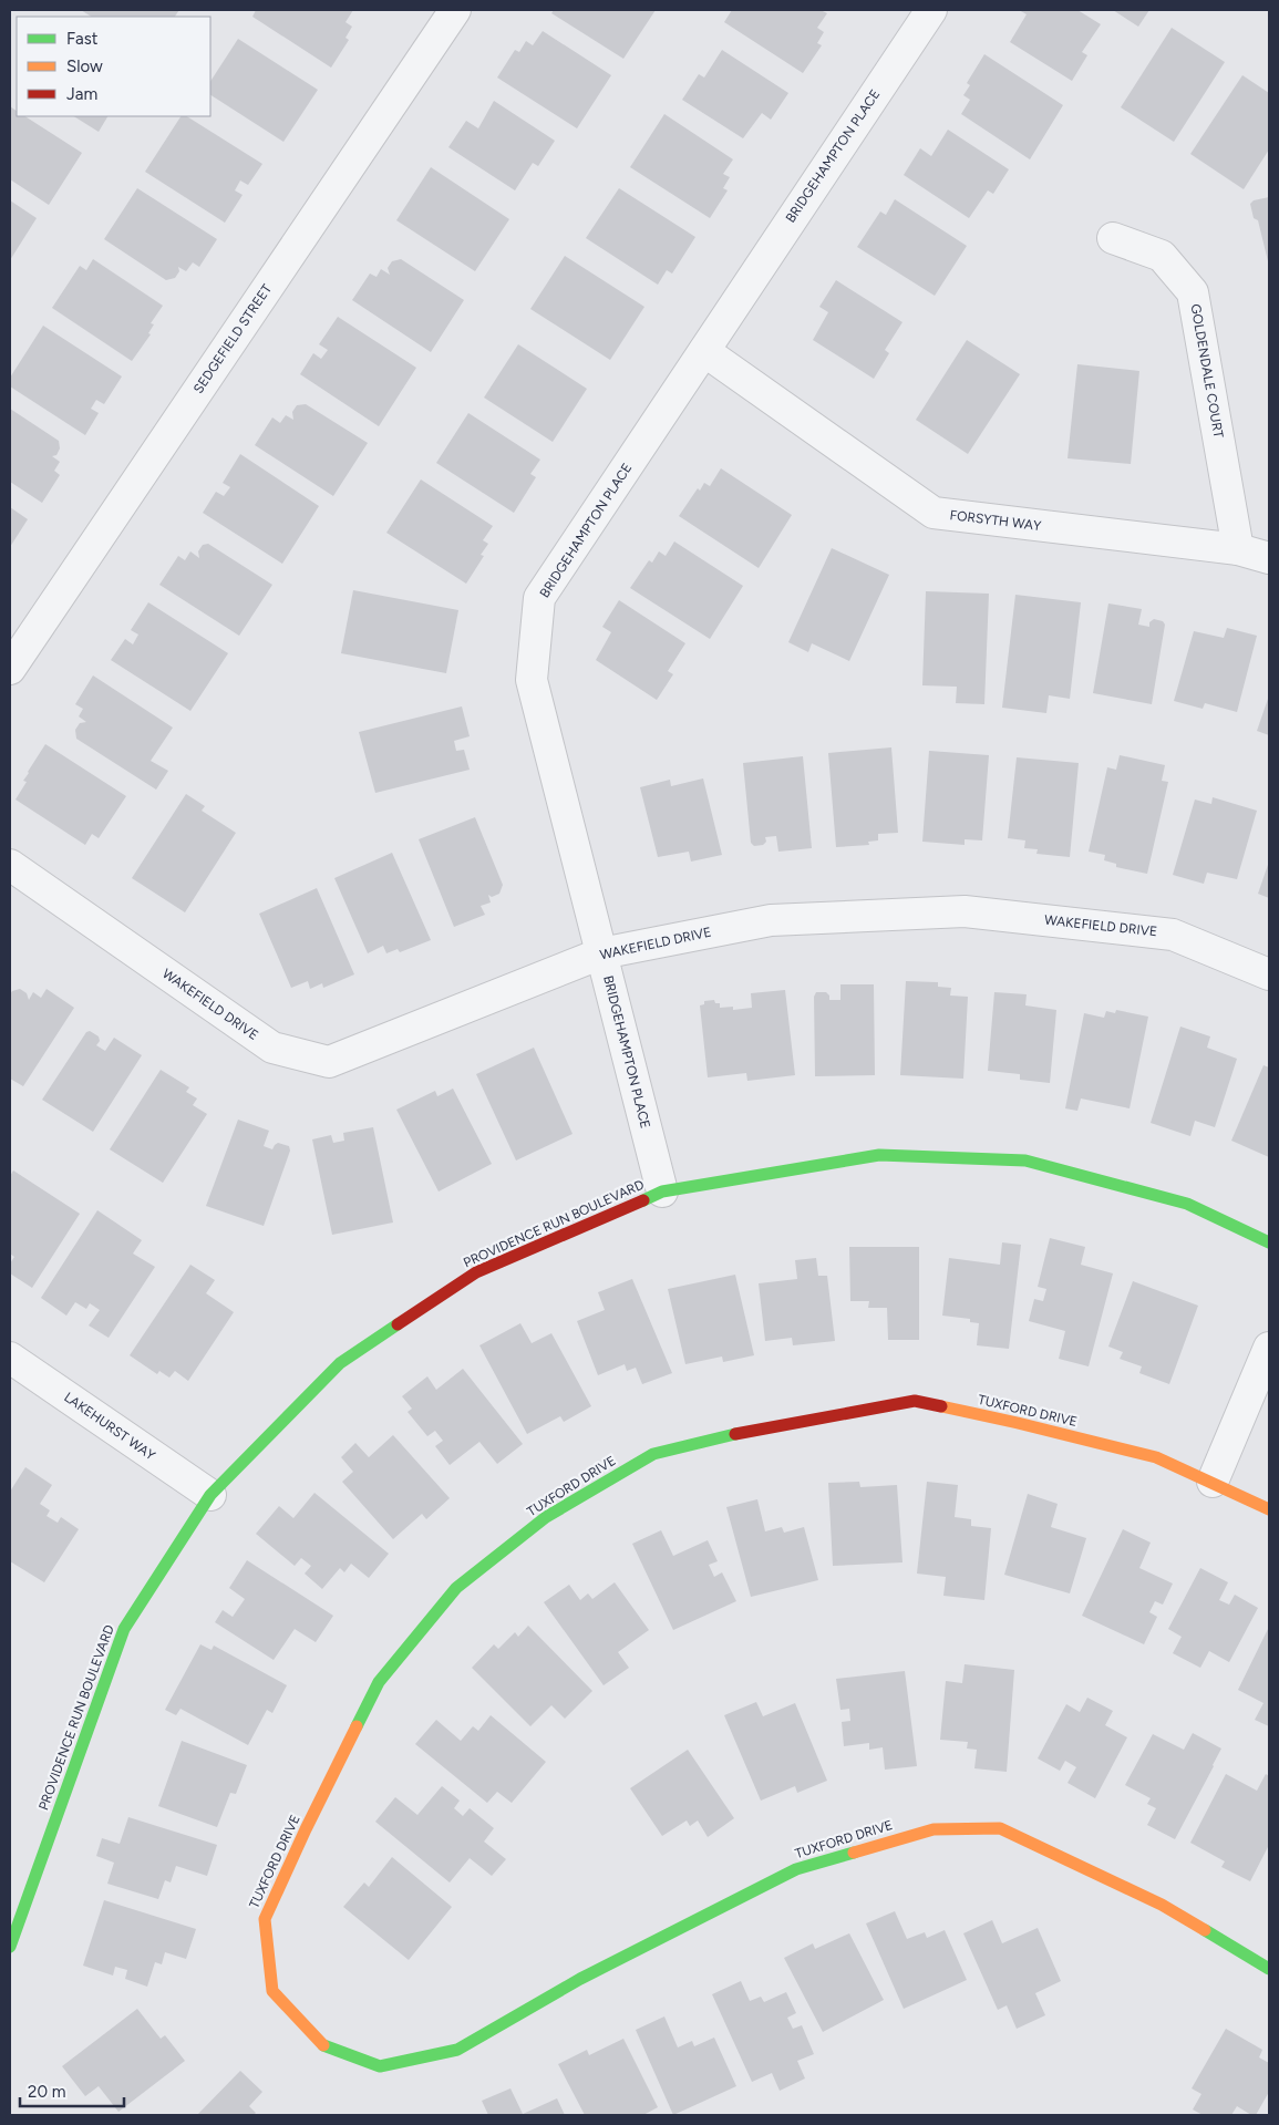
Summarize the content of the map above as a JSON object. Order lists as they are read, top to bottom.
{
  "streets": {
    "street": [
      "BRIDGEHAMPTON PLACE",
      "SEDGEFIELD STREET",
      "GOLDENDALE COURT",
      "FORSYTH WAY",
      "WAKEFIELD DRIVE",
      "PROVIDENCE RUN BOULEVARD",
      "TUXFORD DRIVE",
      "LAKEHURST WAY"
    ]
  },
  "crossings": [
    ["BRIDGEHAMPTON PLACE", "FORSYTH WAY"],
    ["BRIDGEHAMPTON PLACE", "WAKEFIELD DRIVE"],
    ["BRIDGEHAMPTON PLACE", "PROVIDENCE RUN BOULEVARD"],
    ["GOLDENDALE COURT", "FORSYTH WAY"],
    ["PROVIDENCE RUN BOULEVARD", "LAKEHURST WAY"]
  ],
  "legend": ["Fast", "Slow", "Jam"],
  "scale_bar": "20 m"
}
